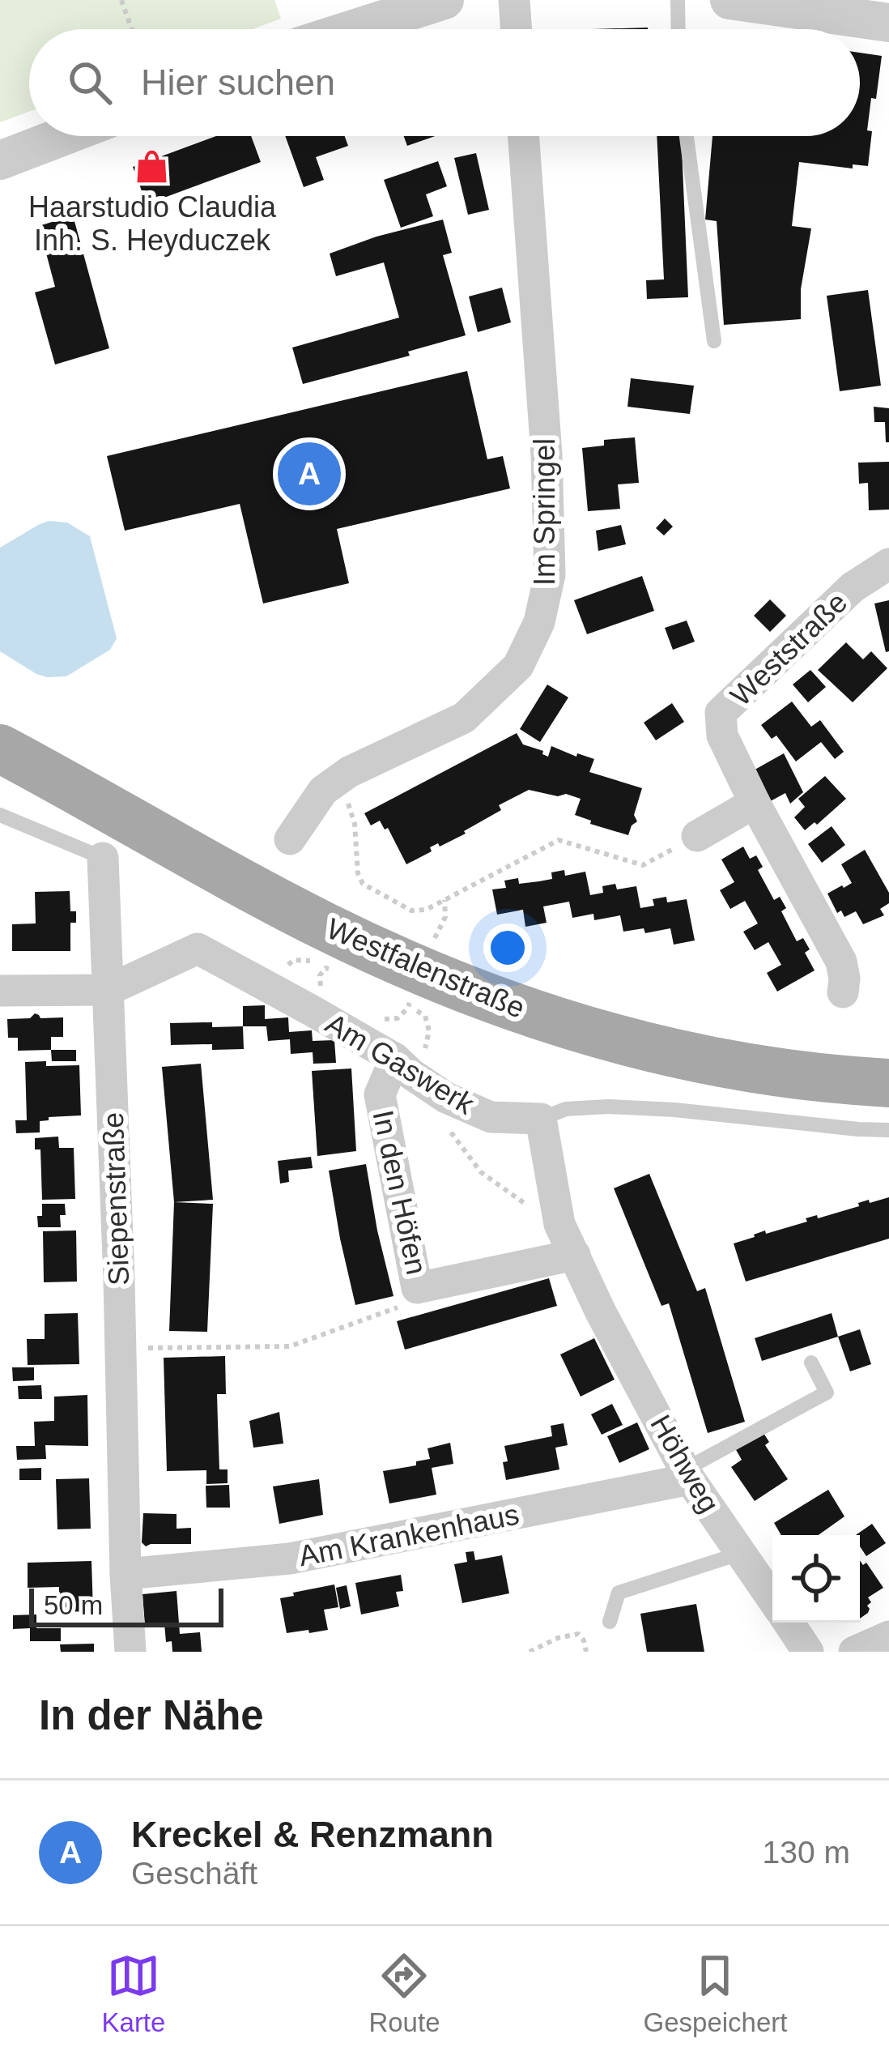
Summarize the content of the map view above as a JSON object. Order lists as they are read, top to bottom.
{
  "streets": {
    "main road": ["Westfalenstraße"],
    "street": [
      "Im Springel",
      "Weststraße",
      "Am Gaswerk",
      "In den Höfen",
      "Siepenstraße",
      "Höhweg",
      "Am Krankenhaus"
    ]
  },
  "crossings": [
    ["Am Gaswerk", "In den Höfen"],
    ["Am Gaswerk", "Siepenstraße"],
    ["In den Höfen", "Höhweg"],
    ["Siepenstraße", "Am Krankenhaus"],
    ["Höhweg", "Am Krankenhaus"]
  ],
  "places": {
    "shop": ["Haarstudio Claudia Inh. S. Heyduczek"]
  },
  "scale_bar": "50 m",
  "page": {
    "search": "Hier suchen",
    "pins": "A",
    "scale": "50 m",
    "heading": "In der Nähe",
    "list": [
      {
        "mark": "A",
        "name": "Kreckel & Renzmann",
        "note": "Geschäft",
        "value": "130 m"
      }
    ],
    "nav": ["Karte", "Route", "Gespeichert"]
  }
}
